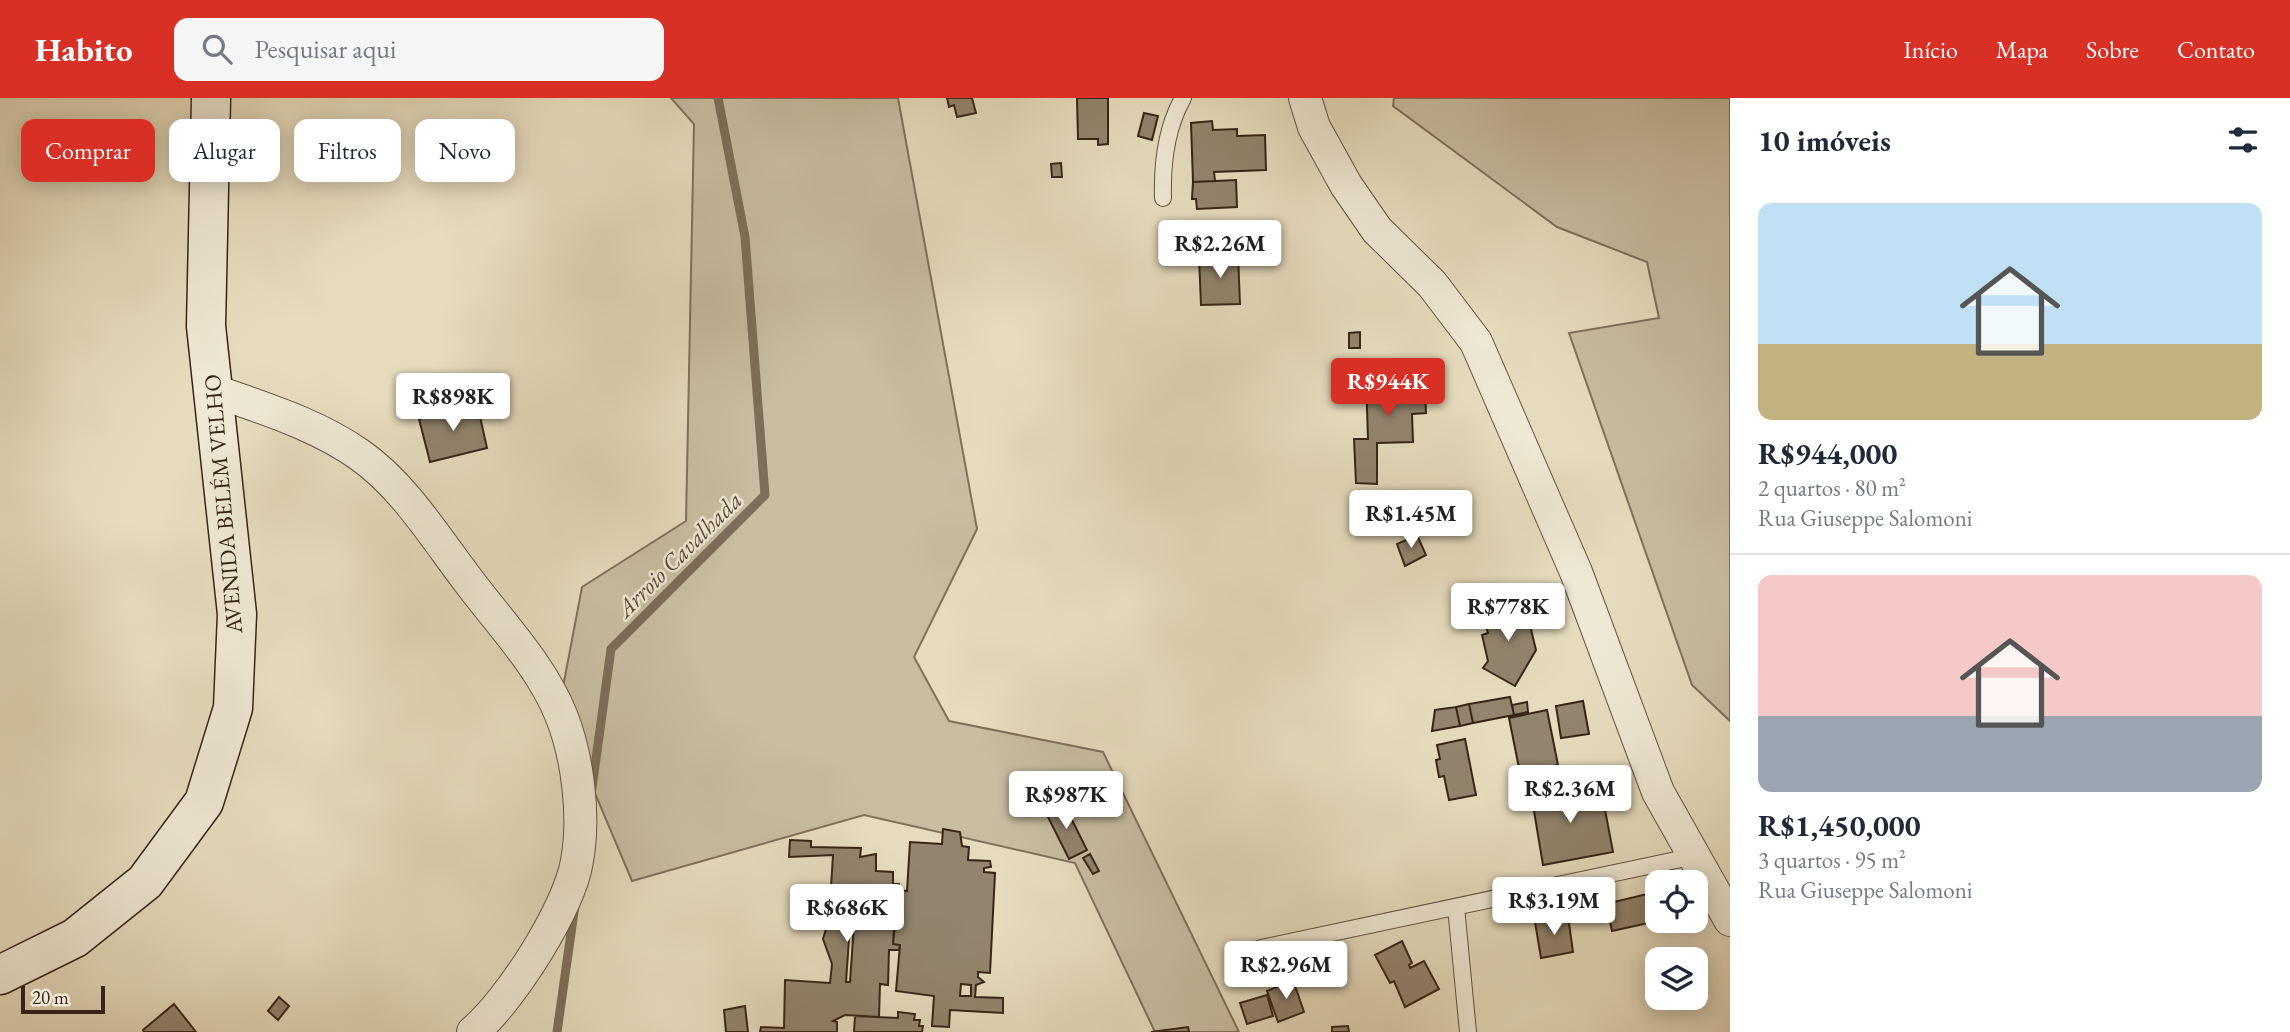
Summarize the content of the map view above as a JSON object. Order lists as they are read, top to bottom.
{
  "streets": {
    "main road": ["AVENIDA BELÉM VELHO"]
  },
  "water": ["Arroio Cavalhada"],
  "scale_bar": "20 m",
  "page": {
    "header": "Habito",
    "search": "Pesquisar aqui",
    "nav": [
      "Início",
      "Mapa",
      "Sobre",
      "Contato"
    ],
    "heading": "10 imóveis",
    "chip": [
      "Comprar",
      "Alugar",
      "Filtros",
      "Novo"
    ],
    "list": [
      {
        "name": "R$944,000",
        "note": "2 quartos · 80 m² · Rua Giuseppe Salomoni"
      },
      {
        "name": "R$1,450,000",
        "note": "3 quartos · 95 m² · Rua Giuseppe Salomoni"
      }
    ],
    "price": [
      "R$2.26M",
      "R$944K",
      "R$898K",
      "R$1.45M",
      "R$778K",
      "R$2.36M",
      "R$987K",
      "R$3.19M",
      "R$686K",
      "R$2.96M"
    ],
    "scale": "20 m"
  }
}
